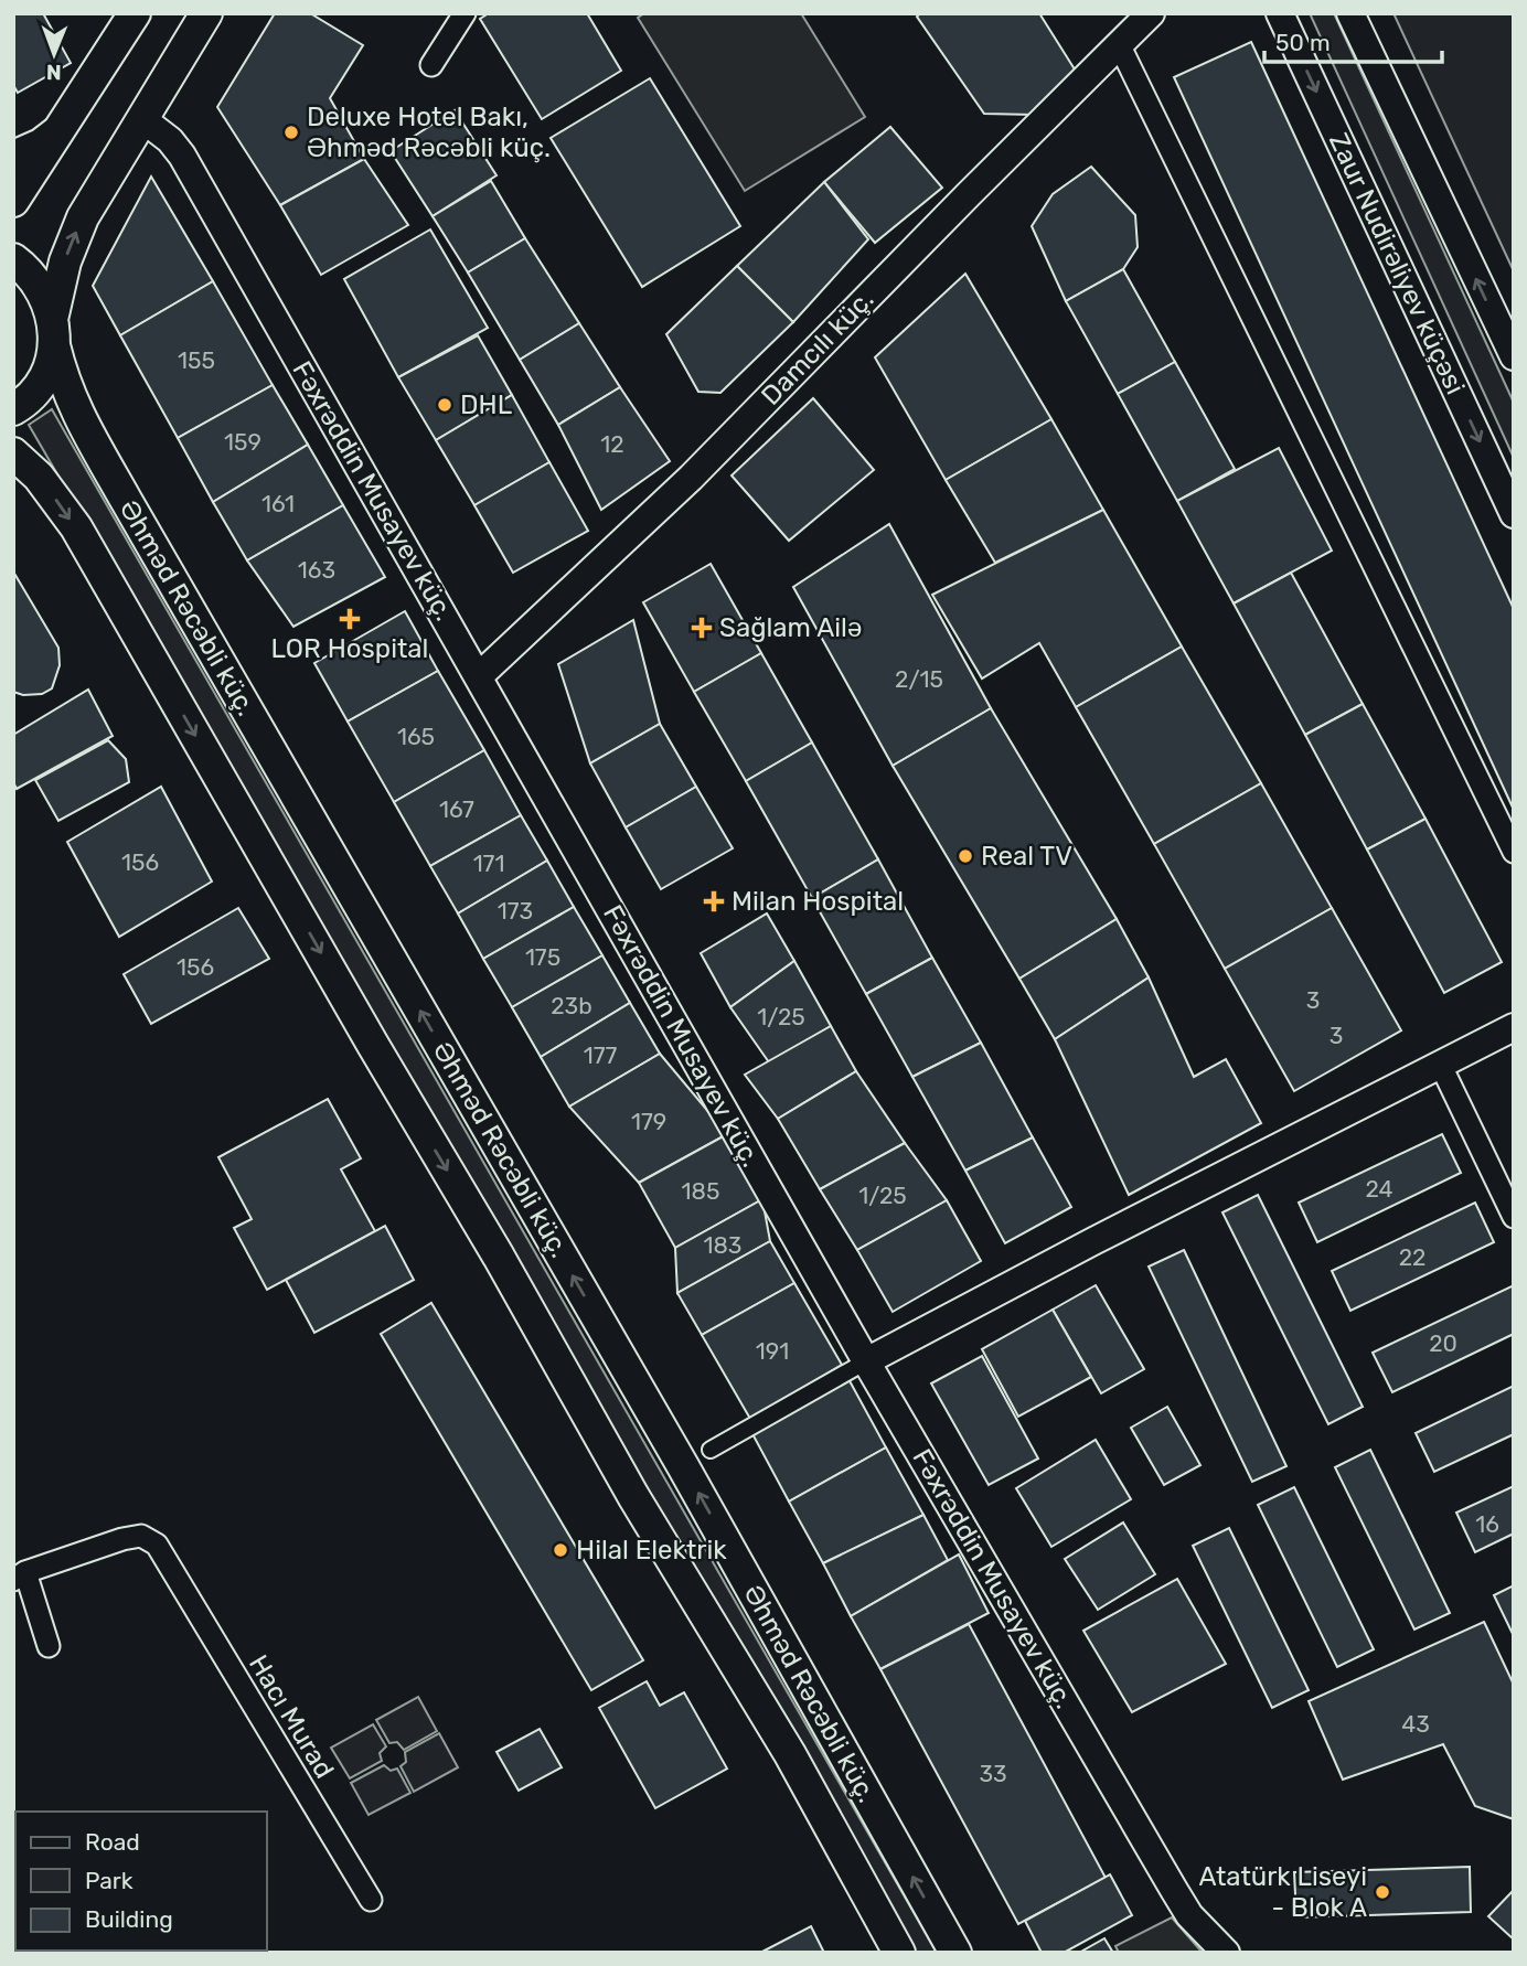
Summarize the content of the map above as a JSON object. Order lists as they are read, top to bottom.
{
  "streets": {
    "main road": ["Əhməd Rəcəbli küç."],
    "street": [
      "Zaur Nudirəliyev küçəsi",
      "Damcılı küç.",
      "Fəxrəddin Musayev küç.",
      "Hacı Murad"
    ]
  },
  "crossings": [
    ["Damcılı küç.", "Fəxrəddin Musayev küç."]
  ],
  "places": {
    "other": [
      "Deluxe Hotel Bakı, Əhməd Rəcəbli küç.",
      "DHL",
      "Real TV",
      "Hilal Elektrik",
      "Atatürk Liseyi - Blok A"
    ],
    "health": ["LOR Hospital", "Sağlam Ailə", "Milan Hospital"]
  },
  "house_numbers": [
    "155",
    "159",
    "12",
    "161",
    "163",
    "2/15",
    "165",
    "167",
    "156",
    "171",
    "173",
    "175",
    "156",
    "3",
    "23b",
    "1/25",
    "3",
    "177",
    "179",
    "24",
    "185",
    "1/25",
    "183",
    "22",
    "20",
    "191",
    "16",
    "43",
    "33"
  ],
  "legend": ["Road", "Park", "Building"],
  "scale_bar": "50 m",
  "north": "bottom"
}
